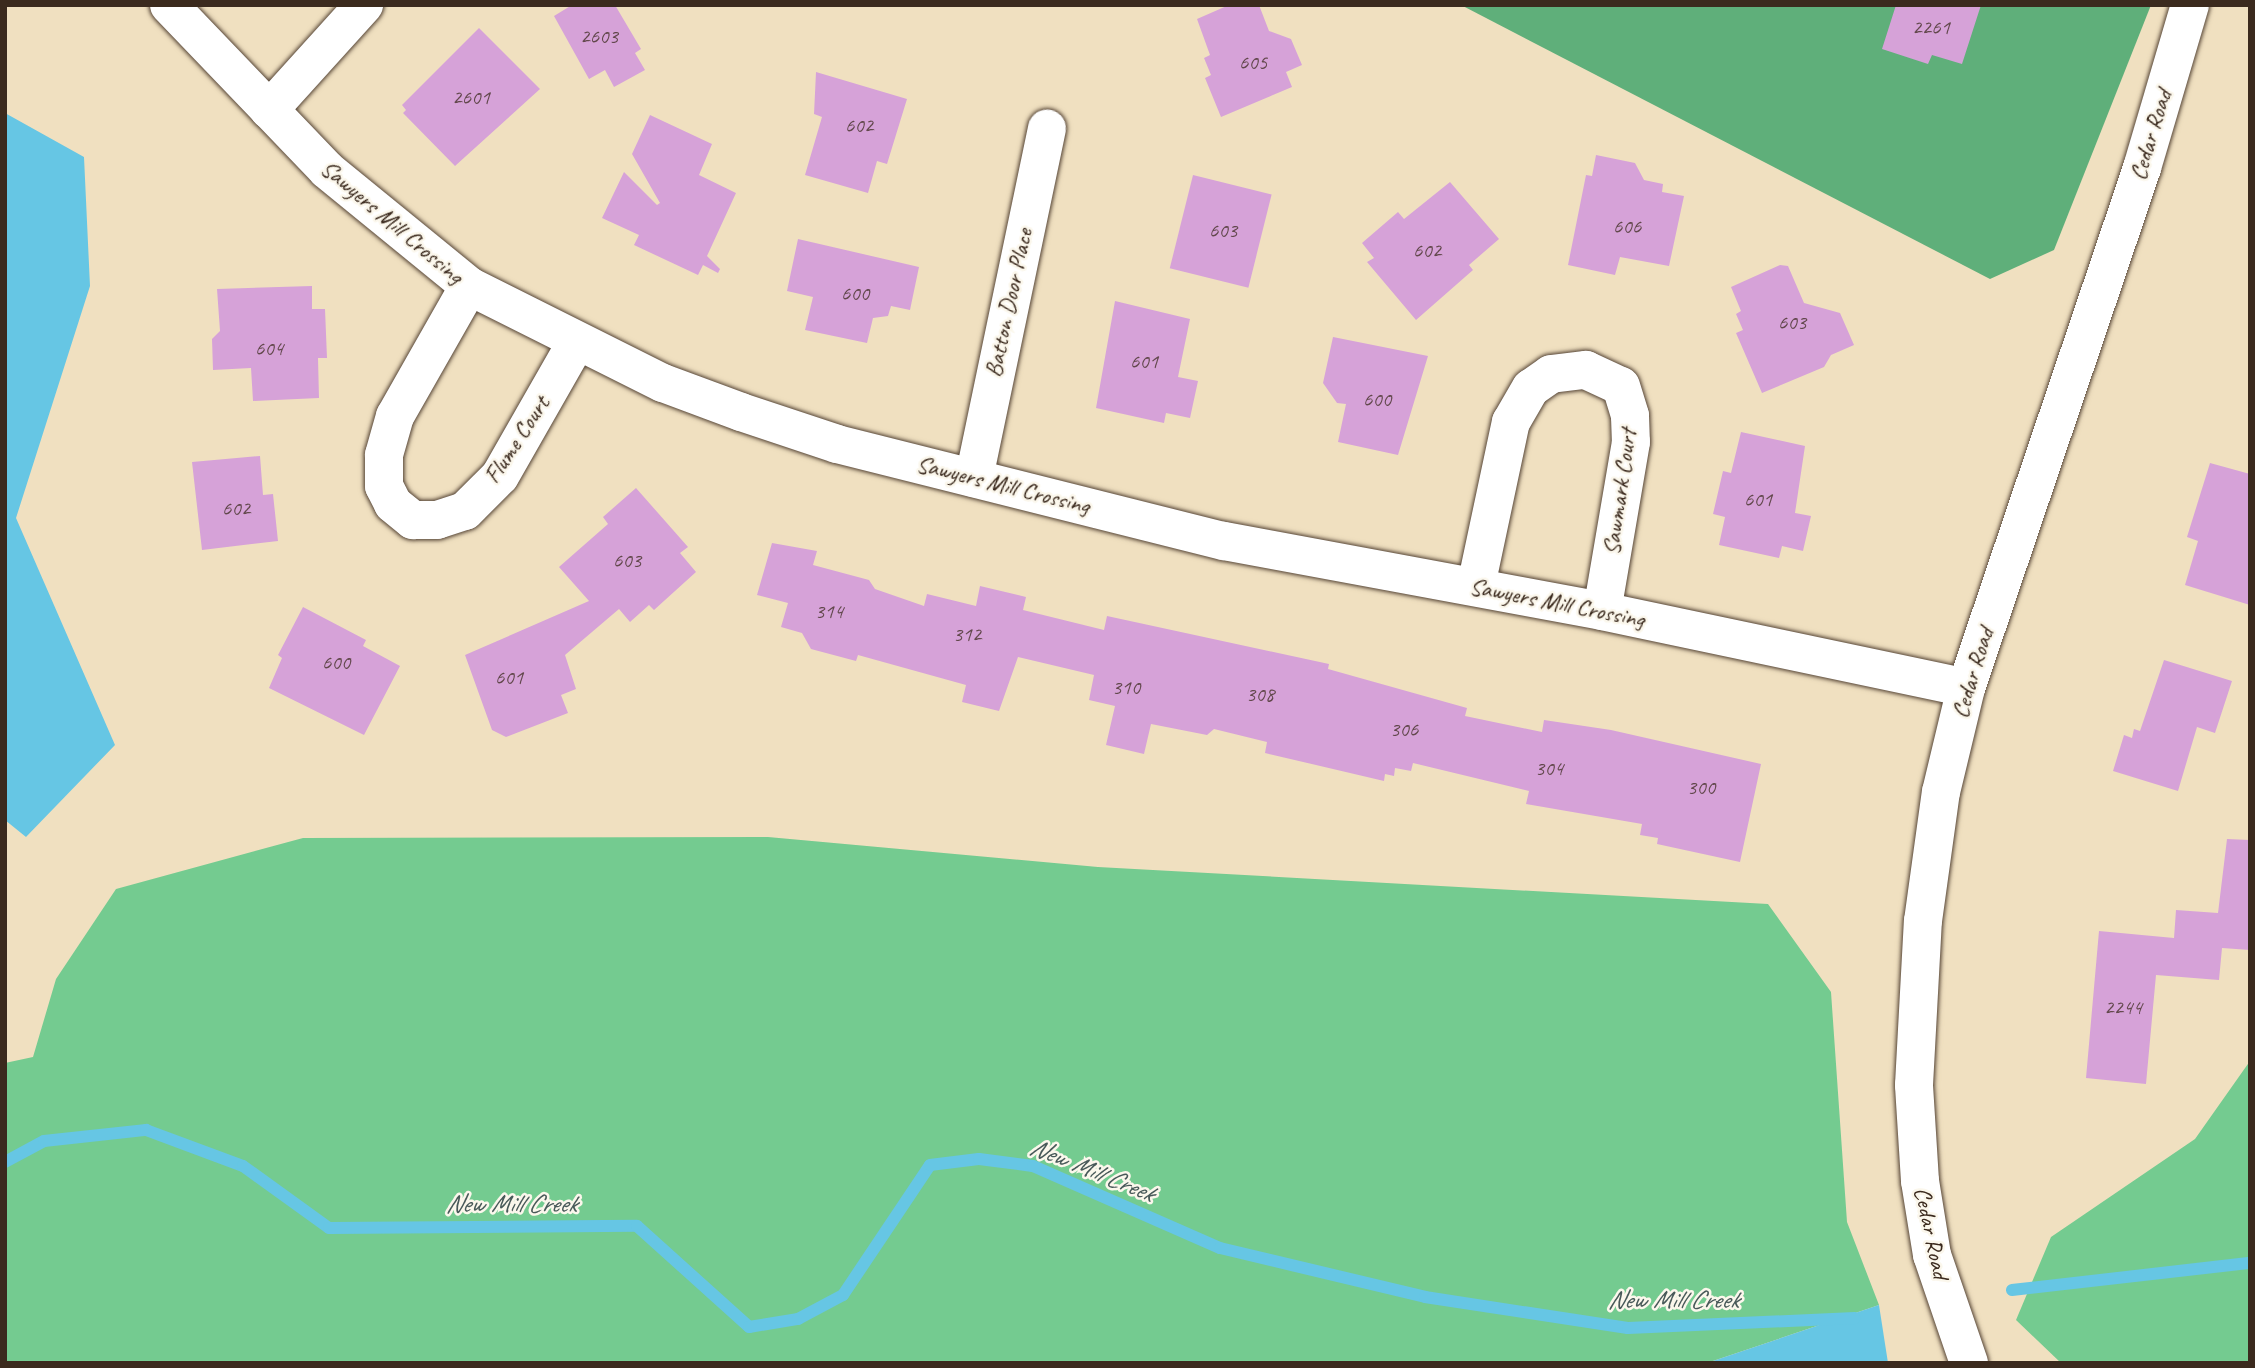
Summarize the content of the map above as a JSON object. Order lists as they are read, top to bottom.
{
  "streets": {
    "street": [
      "Cedar Road",
      "Sawyers Mill Crossing",
      "Batton Door Place",
      "Flume Court",
      "Sawmark Court"
    ]
  },
  "crossings": [
    ["Cedar Road", "Sawyers Mill Crossing"],
    ["Sawyers Mill Crossing", "Batton Door Place"],
    ["Sawyers Mill Crossing", "Flume Court"],
    ["Sawyers Mill Crossing", "Sawmark Court"]
  ],
  "water": ["New Mill Creek"],
  "house_numbers": [
    "2261",
    "2603",
    "605",
    "2601",
    "602",
    "606",
    "603",
    "602",
    "600",
    "603",
    "604",
    "601",
    "600",
    "601",
    "602",
    "603",
    "314",
    "312",
    "600",
    "601",
    "310",
    "308",
    "306",
    "304",
    "300",
    "2244"
  ]
}
